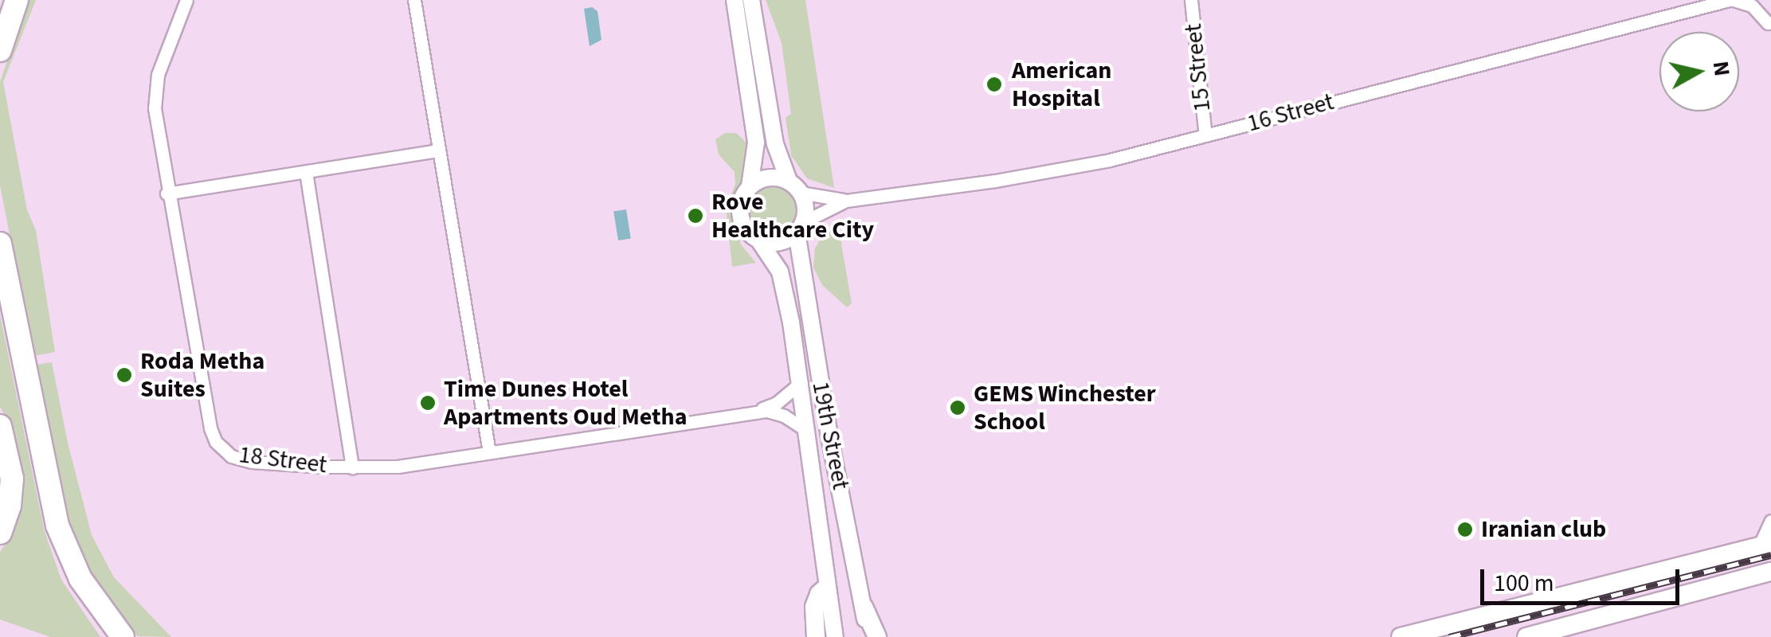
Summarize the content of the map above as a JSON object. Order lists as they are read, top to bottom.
{
  "streets": {
    "main road": ["19th Street"],
    "street": ["15 Street", "16 Street", "18 Street"]
  },
  "crossings": [
    ["15 Street", "16 Street"],
    ["16 Street", "19th Street"],
    ["19th Street", "18 Street"]
  ],
  "places": [
    "American Hospital",
    "Rove Healthcare City",
    "Roda Metha Suites",
    "Time Dunes Hotel Apartments Oud Metha",
    "GEMS Winchester School",
    "Iranian club"
  ],
  "scale_bar": "100 m",
  "north": "right"
}
